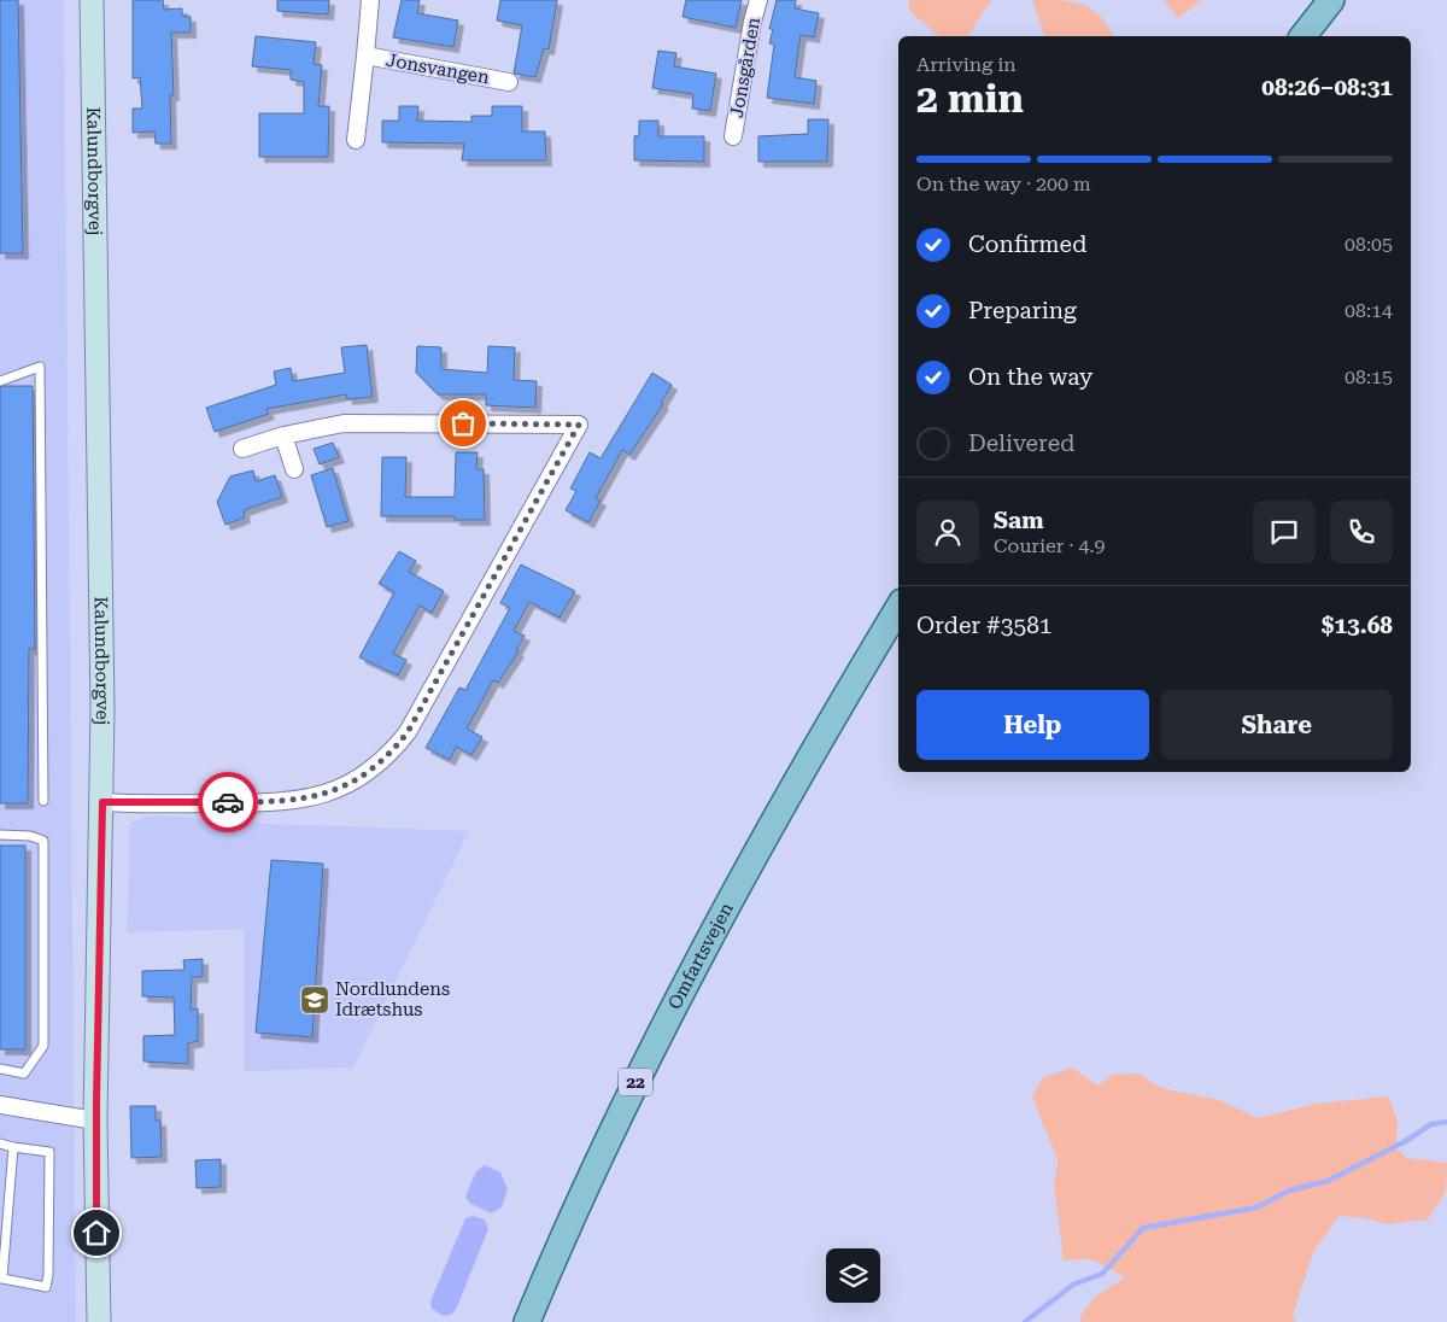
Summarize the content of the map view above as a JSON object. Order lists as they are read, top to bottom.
{
  "streets": {
    "main road": ["Omfartsvejen", "22"],
    "street": ["Jonsgården", "Jonsvangen", "Kalundborgvej"]
  },
  "places": {
    "school or university": ["Nordlundens Idrætshus"]
  },
  "page": {
    "heading": ["2 min", "Arriving in", "08:26–08:31"],
    "panel": [
      "Sam",
      "Courier · 4.9",
      "Order #3581",
      "$13.68"
    ],
    "bar": "On the way · 200 m",
    "list": [
      ["Confirmed", "08:05"],
      ["Preparing", "08:14"],
      ["On the way", "08:15"],
      "Delivered"
    ],
    "buttons": ["Help", "Share"]
  }
}
